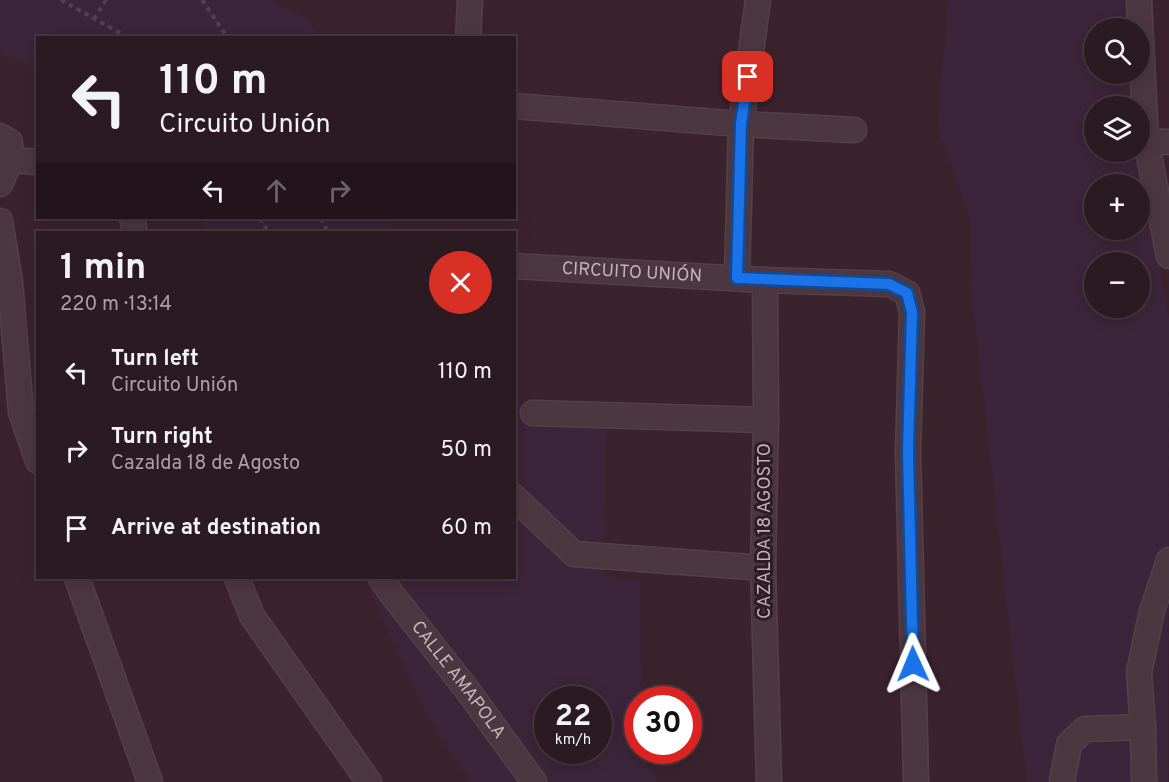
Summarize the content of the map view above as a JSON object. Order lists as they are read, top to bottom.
{
  "streets": {
    "street": ["CIRCUITO UNIÓN", "CAZALDA 18 AGOSTO", "CALLE AMAPOLA"]
  },
  "crossings": [
    ["CIRCUITO UNIÓN", "CAZALDA 18 AGOSTO"]
  ],
  "page": {
    "map_buttons": ["+", "−"],
    "turn": ["110 m", "Circuito Unión"],
    "heading": ["1 min", "220 m · 13:14"],
    "list": [
      {
        "name": "Turn left",
        "note": "Circuito Unión",
        "value": "110 m"
      },
      {
        "name": "Turn right",
        "note": "Cazalda 18 de Agosto",
        "value": "50 m"
      },
      {
        "name": "Arrive at destination",
        "value": "60 m"
      }
    ],
    "speed": "22 km/h",
    "limit": "30"
  }
}
